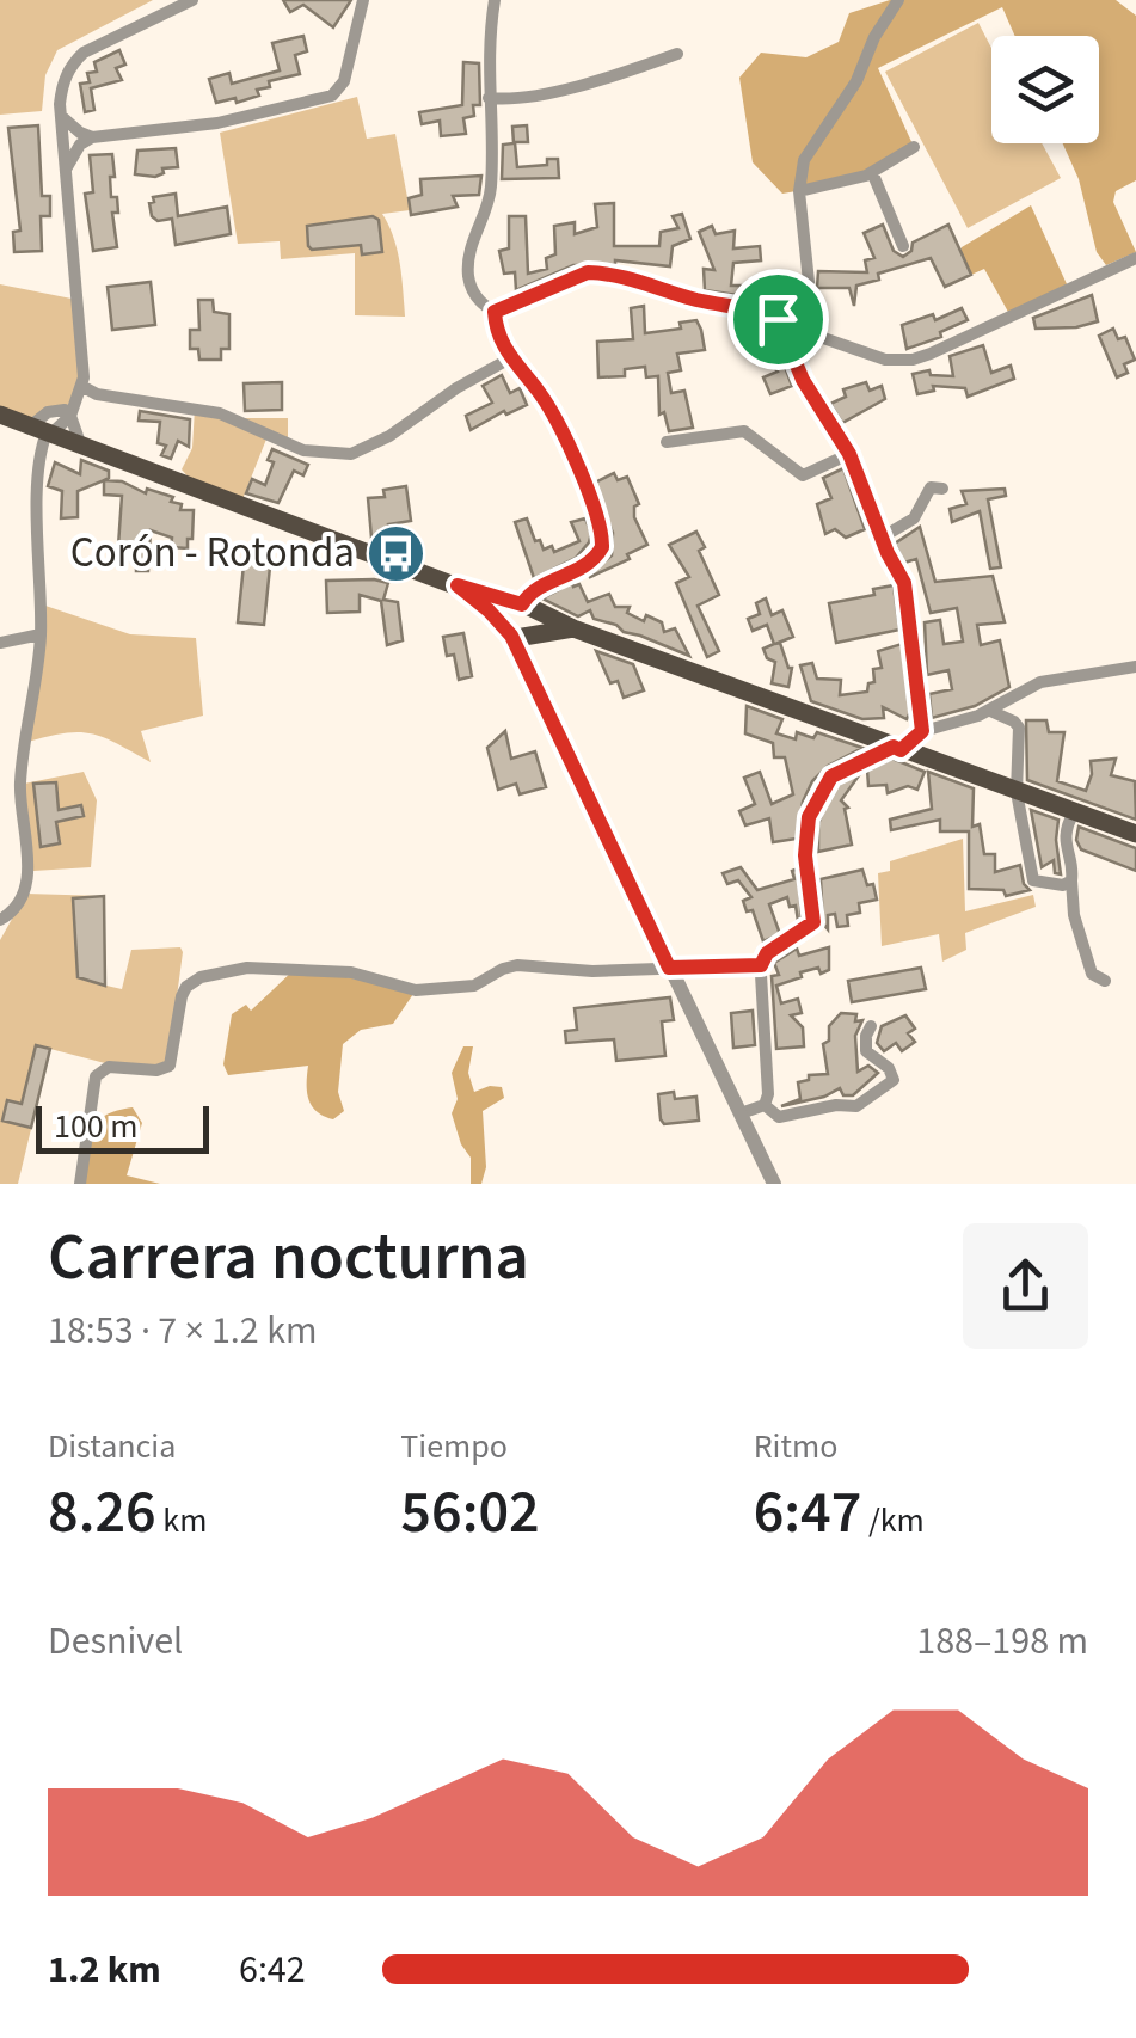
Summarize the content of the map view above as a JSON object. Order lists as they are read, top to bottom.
{
  "places": {
    "bus stop": ["Corón - Rotonda"]
  },
  "scale_bar": "100 m",
  "page": {
    "scale": "100 m",
    "heading": ["Carrera nocturna", "18:53 · 7 × 1.2 km"],
    "stats": [
      ["Distancia", "8.26 km"],
      ["Tiempo", "56:02"],
      ["Ritmo", "6:47 /km"]
    ],
    "chart": ["Desnivel", "188–198 m"],
    "list": [
      {
        "name": "1.2 km",
        "note": "6:42"
      }
    ]
  }
}
